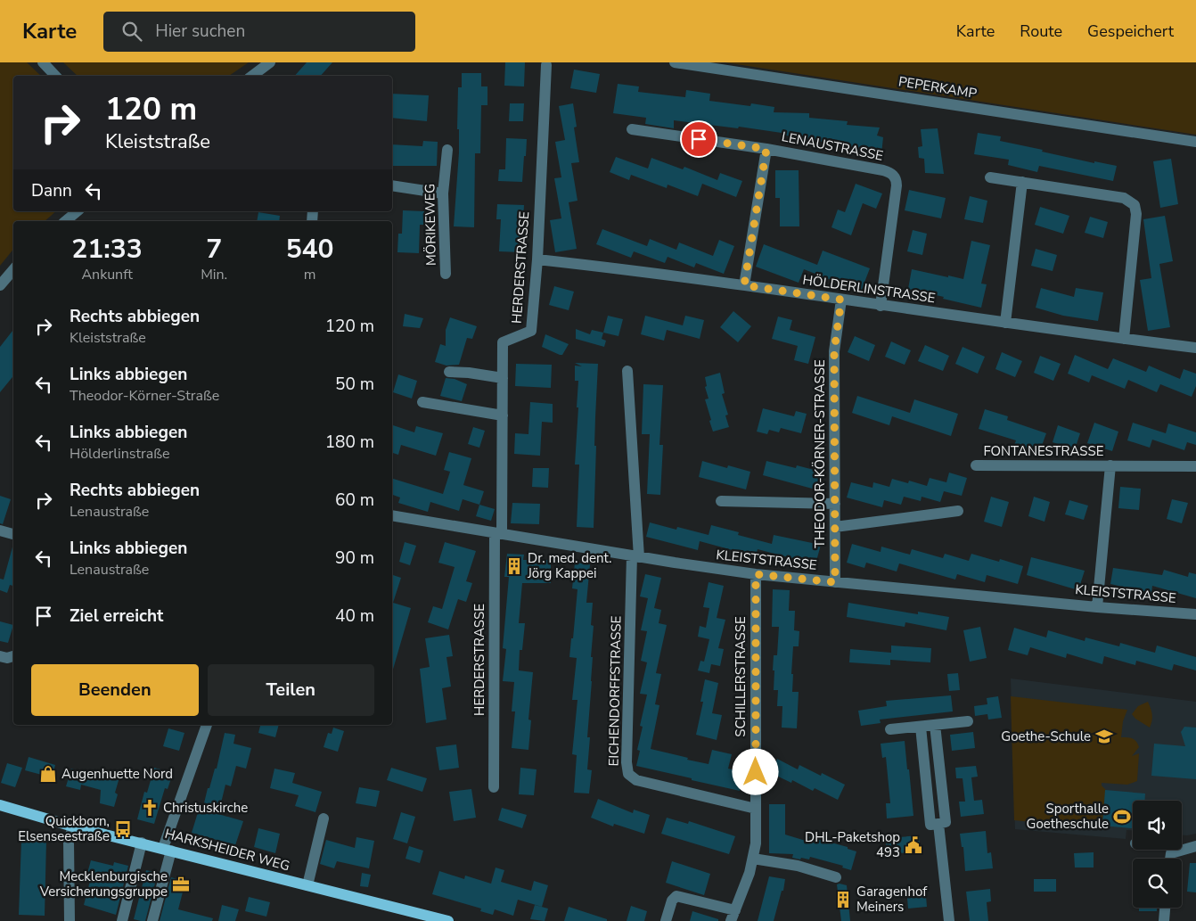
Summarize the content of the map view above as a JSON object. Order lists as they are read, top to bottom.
{
  "streets": {
    "main road": ["HARKSHEIDER WEG"],
    "street": [
      "PEPERKAMP",
      "LENAUSTRASSE",
      "MÖRIKEWEG",
      "HERDERSTRASSE",
      "HÖLDERLINSTRASSE",
      "FONTANESTRASSE",
      "THEODOR-KÖRNER-STRASSE",
      "KLEISTSTRASSE",
      "SCHILLERSTRASSE",
      "EICHENDORFFSTRASSE"
    ]
  },
  "crossings": [
    ["LENAUSTRASSE", "HÖLDERLINSTRASSE"],
    ["HERDERSTRASSE", "HÖLDERLINSTRASSE"],
    ["HERDERSTRASSE", "KLEISTSTRASSE"],
    ["HÖLDERLINSTRASSE", "THEODOR-KÖRNER-STRASSE"],
    ["FONTANESTRASSE", "KLEISTSTRASSE"],
    ["THEODOR-KÖRNER-STRASSE", "KLEISTSTRASSE"],
    ["KLEISTSTRASSE", "SCHILLERSTRASSE"],
    ["KLEISTSTRASSE", "EICHENDORFFSTRASSE"],
    ["SCHILLERSTRASSE", "EICHENDORFFSTRASSE"]
  ],
  "places": {
    "building": ["Dr. med. dent. Jörg Kappei", "Garagenhof Meiners"],
    "school or university": ["Goethe-Schule"],
    "shop": ["Augenhuette Nord"],
    "church": ["Christuskirche"],
    "sports": ["Sporthalle Goetheschule"],
    "bus stop": ["Quickborn, Elsenseestraße"],
    "public building": ["DHL-Paketshop 493"],
    "office": ["Mecklenburgische Versicherungsgruppe"]
  },
  "page": {
    "header": "Karte",
    "search": "Hier suchen",
    "nav": ["Karte", "Route", "Gespeichert"],
    "turn": ["120 m", "Kleiststraße"],
    "then": "Dann",
    "eta": [
      "21:33",
      "Ankunft",
      "7",
      "Min.",
      "540",
      "m"
    ],
    "list": [
      {
        "name": "Rechts abbiegen",
        "note": "Kleiststraße",
        "value": "120 m"
      },
      {
        "name": "Links abbiegen",
        "note": "Theodor-Körner-Straße",
        "value": "50 m"
      },
      {
        "name": "Links abbiegen",
        "note": "Hölderlinstraße",
        "value": "180 m"
      },
      {
        "name": "Rechts abbiegen",
        "note": "Lenaustraße",
        "value": "60 m"
      },
      {
        "name": "Links abbiegen",
        "note": "Lenaustraße",
        "value": "90 m"
      },
      {
        "name": "Ziel erreicht",
        "value": "40 m"
      }
    ],
    "buttons": ["Beenden", "Teilen"]
  }
}
